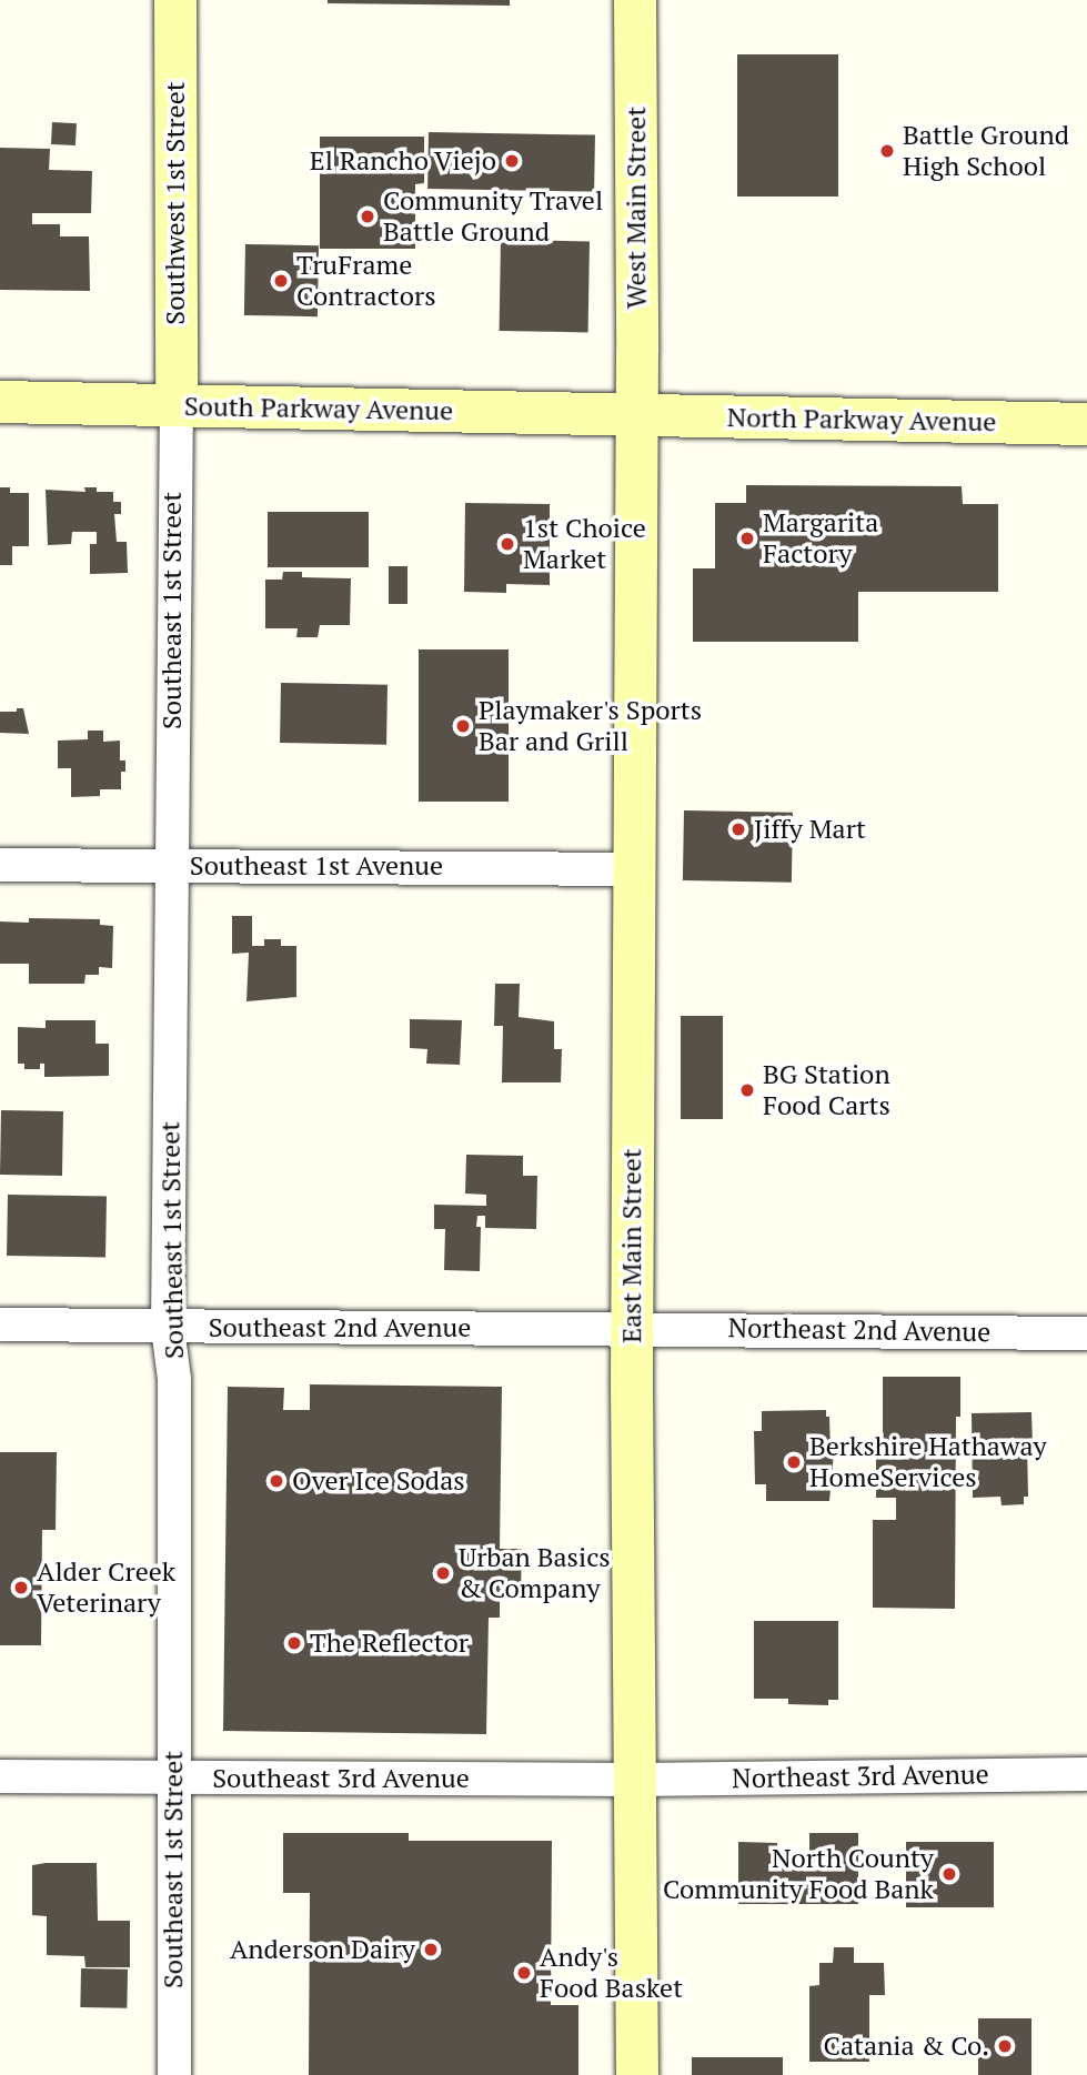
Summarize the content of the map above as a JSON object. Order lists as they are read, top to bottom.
{
  "streets": {
    "main road": [
      "Southwest 1st Street",
      "West Main Street",
      "South Parkway Avenue",
      "North Parkway Avenue",
      "East Main Street"
    ],
    "street": [
      "Southeast 1st Street",
      "Southeast 1st Avenue",
      "Southeast 2nd Avenue",
      "Northeast 2nd Avenue",
      "Northeast 3rd Avenue",
      "Southeast 3rd Avenue"
    ]
  },
  "crossings": [
    ["Southwest 1st Street", "South Parkway Avenue"],
    ["Southwest 1st Street", "Southeast 1st Street"],
    ["West Main Street", "South Parkway Avenue"],
    ["West Main Street", "North Parkway Avenue"],
    ["West Main Street", "East Main Street"],
    ["South Parkway Avenue", "North Parkway Avenue"],
    ["South Parkway Avenue", "Southeast 1st Street"],
    ["South Parkway Avenue", "East Main Street"],
    ["North Parkway Avenue", "East Main Street"],
    ["Southeast 1st Street", "Southeast 1st Avenue"],
    ["Southeast 1st Street", "Southeast 2nd Avenue"],
    ["Southeast 1st Street", "Southeast 3rd Avenue"],
    ["Southeast 1st Avenue", "East Main Street"],
    ["East Main Street", "Southeast 2nd Avenue"],
    ["East Main Street", "Northeast 2nd Avenue"],
    ["East Main Street", "Northeast 3rd Avenue"],
    ["East Main Street", "Southeast 3rd Avenue"],
    ["Southeast 2nd Avenue", "Northeast 2nd Avenue"],
    ["Northeast 3rd Avenue", "Southeast 3rd Avenue"]
  ],
  "places": [
    "Battle Ground High School",
    "El Rancho Viejo",
    "Community Travel Battle Ground",
    "TruFrame Contractors",
    "Margarita Factory",
    "1st Choice Market",
    "Playmaker's Sports Bar and Grill",
    "Jiffy Mart",
    "BG Station Food Carts",
    "Berkshire Hathaway HomeServices",
    "Over Ice Sodas",
    "Urban Basics & Company",
    "Alder Creek Veterinary",
    "The Reflector",
    "North County Community Food Bank",
    "Anderson Dairy",
    "Andy's Food Basket",
    "Catania & Co."
  ]
}
